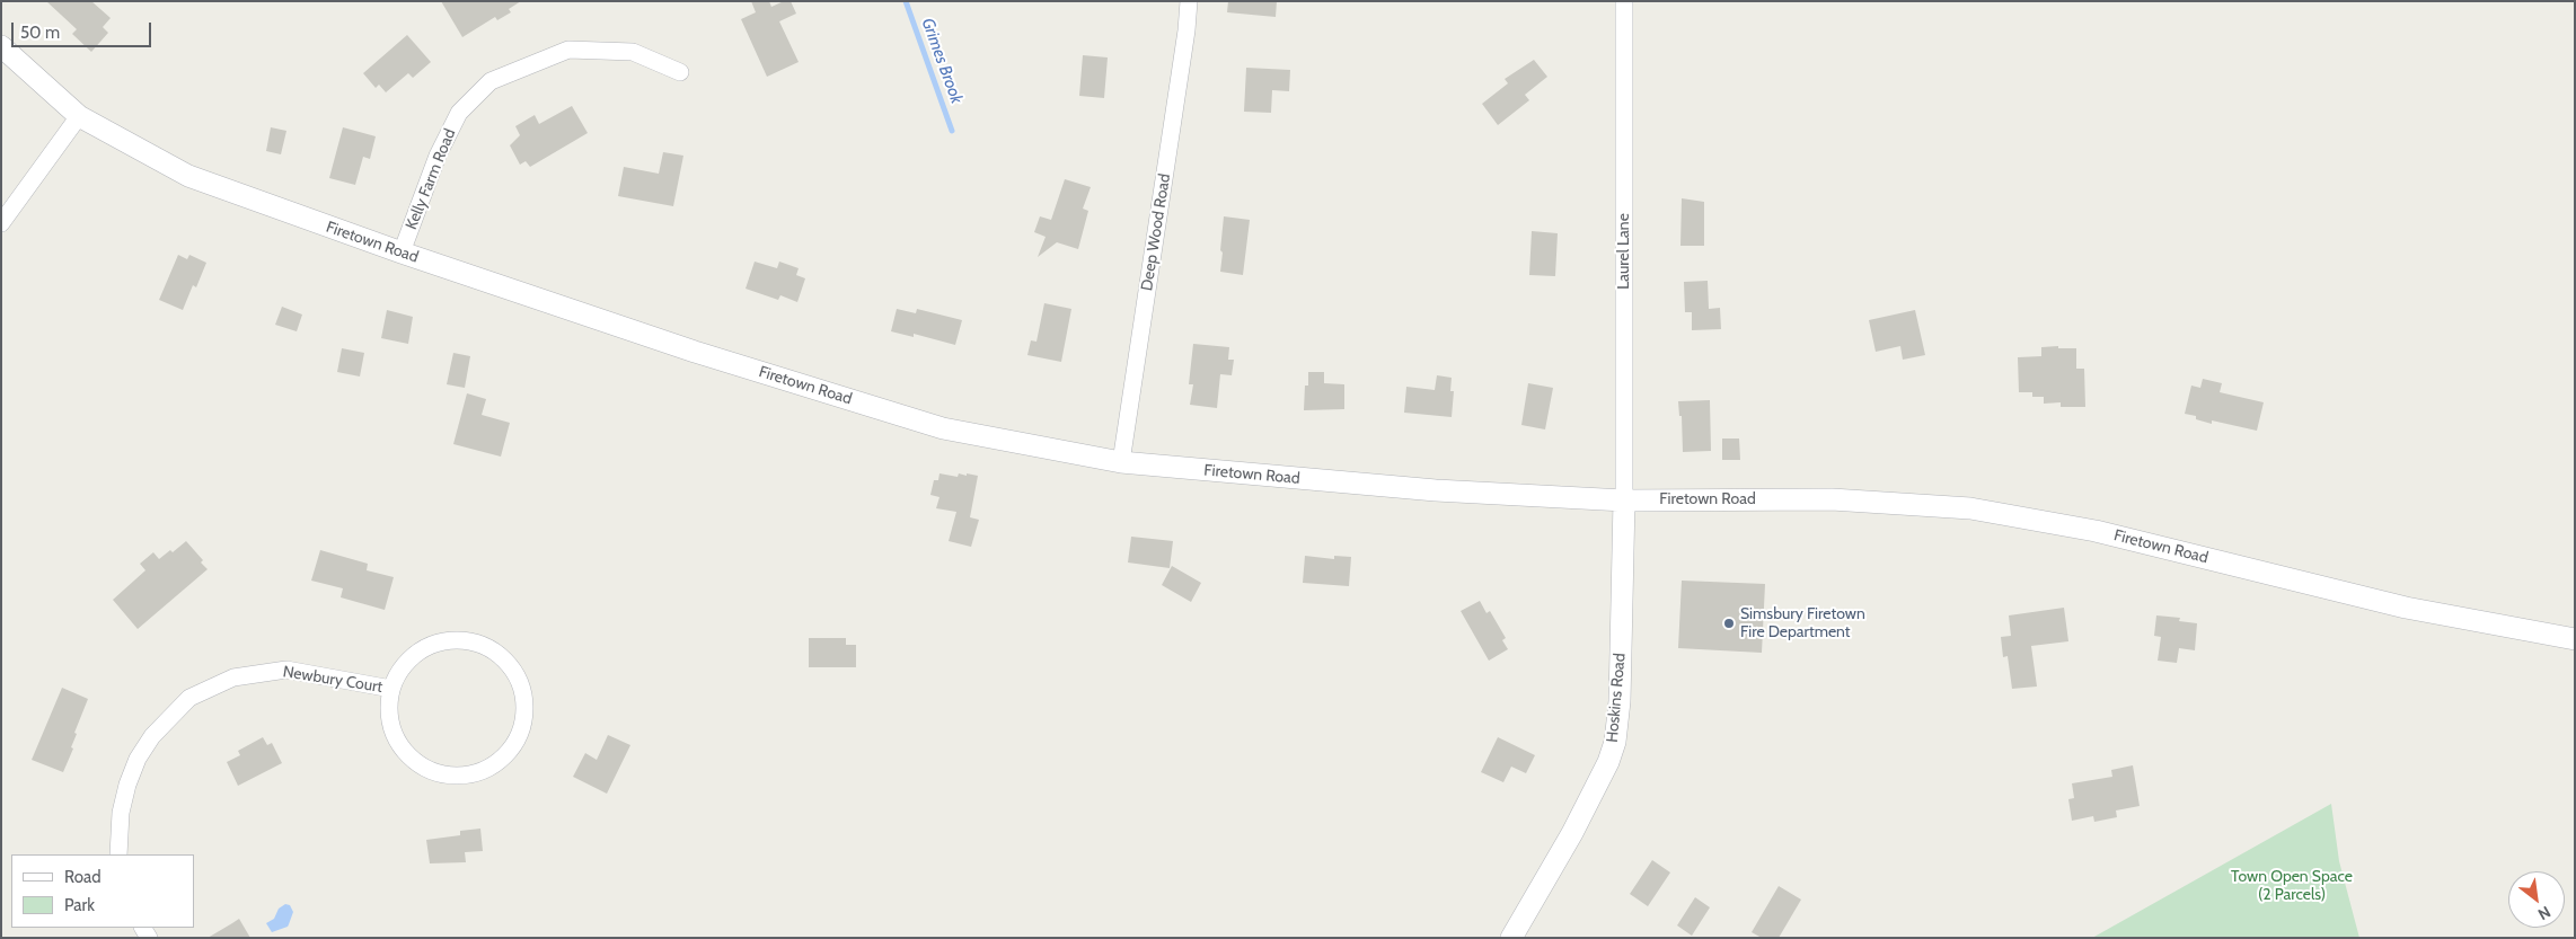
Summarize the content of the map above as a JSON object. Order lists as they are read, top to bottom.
{
  "streets": {
    "street": [
      "Kelly Farm Road",
      "Deep Wood Road",
      "Firetown Road",
      "Laurel Lane",
      "Newbury Court",
      "Hoskins Road"
    ]
  },
  "crossings": [
    ["Kelly Farm Road", "Firetown Road"],
    ["Deep Wood Road", "Firetown Road"],
    ["Firetown Road", "Laurel Lane"],
    ["Firetown Road", "Hoskins Road"],
    ["Laurel Lane", "Hoskins Road"]
  ],
  "water": ["Grimes Brook"],
  "parks": ["Town Open Space (2 Parcels)"],
  "places": ["Simsbury Firetown Fire Department"],
  "legend": ["Road", "Park"],
  "scale_bar": "50 m",
  "north": "bottom right"
}
